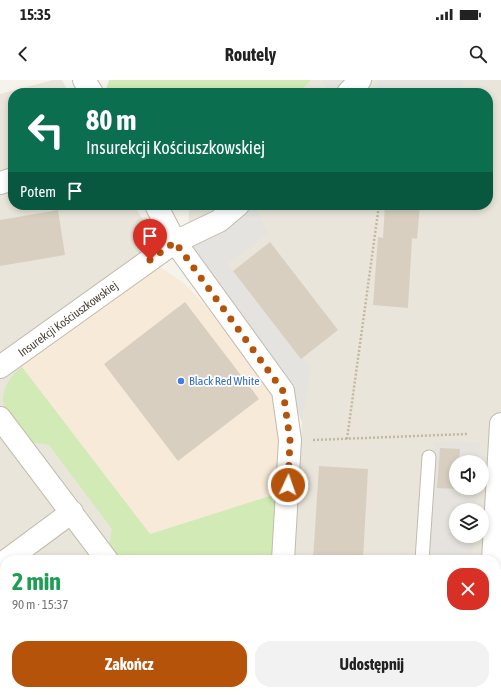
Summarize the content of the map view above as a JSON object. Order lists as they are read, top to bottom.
{
  "streets": {
    "street": ["Insurekcji Kościuszkowskiej"]
  },
  "places": ["Black Red White"],
  "page": {
    "status": "15:35",
    "header": "Routely",
    "turn": ["80 m", "Insurekcji Kościuszkowskiej"],
    "then": "Potem",
    "heading": ["2 min", "90 m · 15:37"],
    "buttons": ["Zakończ", "Udostępnij"]
  }
}
